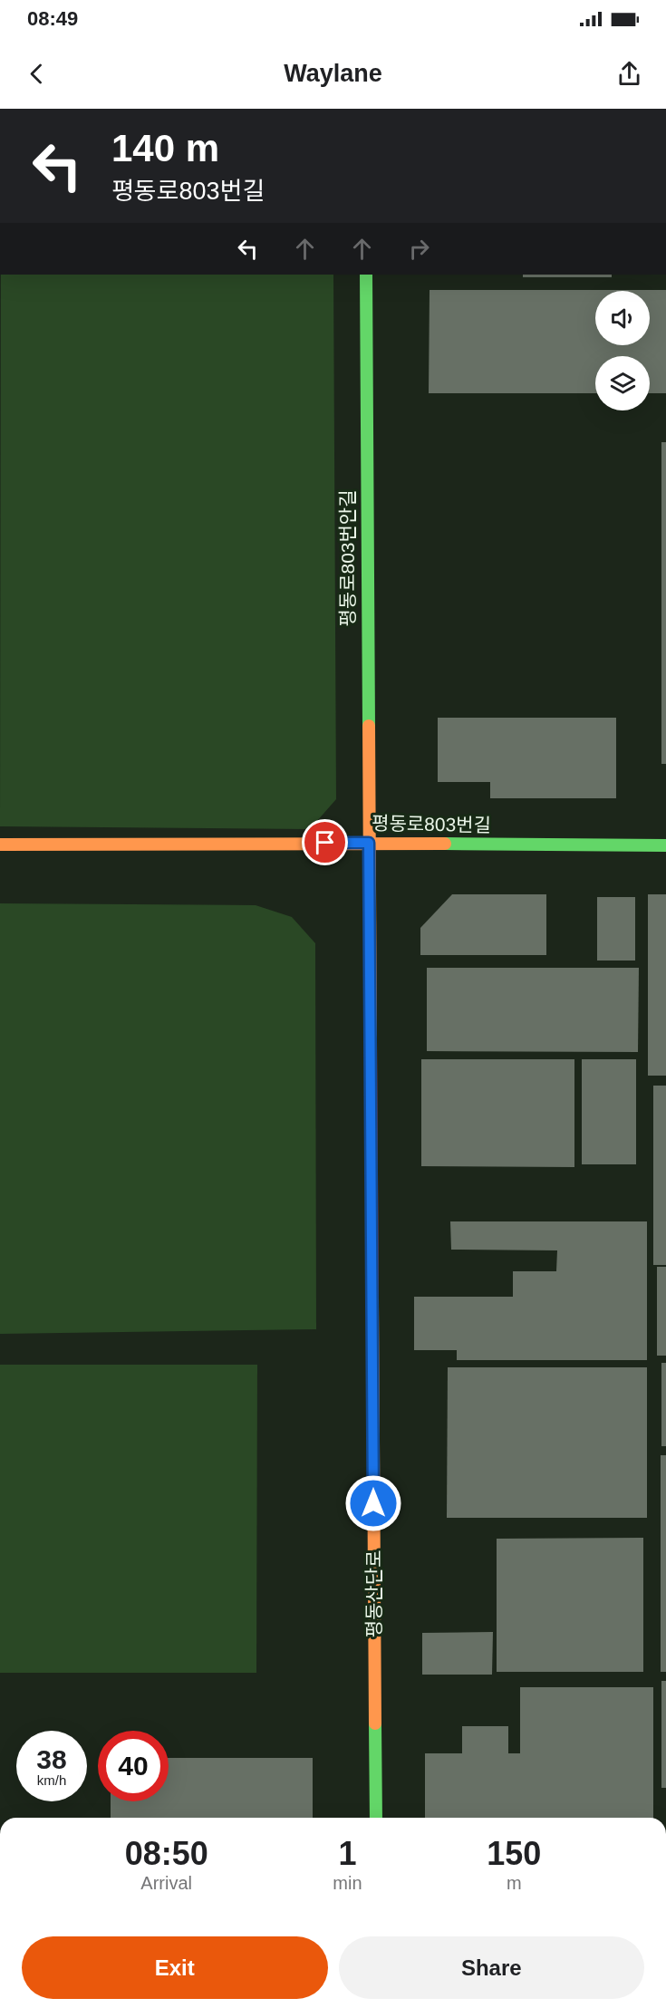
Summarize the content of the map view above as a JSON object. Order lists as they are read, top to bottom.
{
  "streets": {
    "street": ["평동로803번안길", "평동로803번길", "평동산단로"]
  },
  "crossings": [
    ["평동로803번안길", "평동로803번길"],
    ["평동로803번안길", "평동산단로"],
    ["평동로803번길", "평동산단로"]
  ],
  "page": {
    "status": "08:49",
    "header": "Waylane",
    "turn": ["140 m", "평동로803번길"],
    "speed": "38 km/h",
    "limit": "40",
    "eta": [
      "08:50",
      "Arrival",
      "1",
      "min",
      "150",
      "m"
    ],
    "buttons": ["Exit", "Share"]
  }
}
